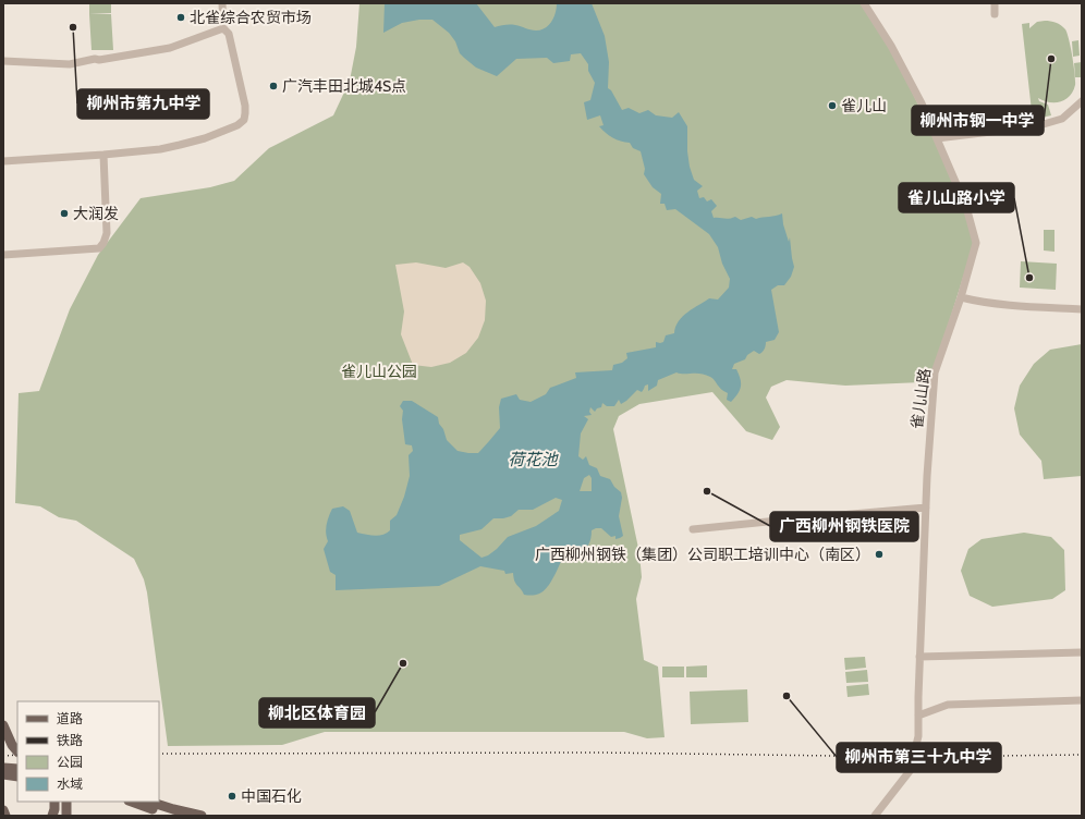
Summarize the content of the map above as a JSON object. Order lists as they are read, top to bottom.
{
  "streets": {
    "street": ["雀儿山路"]
  },
  "water": ["荷花池"],
  "parks": ["雀儿山公园"],
  "places": [
    "北雀综合农贸市场",
    "柳州市第九中学",
    "柳州市钢一中学",
    "广汽丰田北城4S点",
    "雀儿山",
    "大润发",
    "雀儿山路小学",
    "广西柳州钢铁医院",
    "广西柳州钢铁（集团）公司职工培训中心（南区）",
    "柳北区体育园",
    "柳州市第三十九中学",
    "中国石化"
  ],
  "legend": [
    "道路",
    "铁路",
    "公园",
    "水域"
  ]
}
